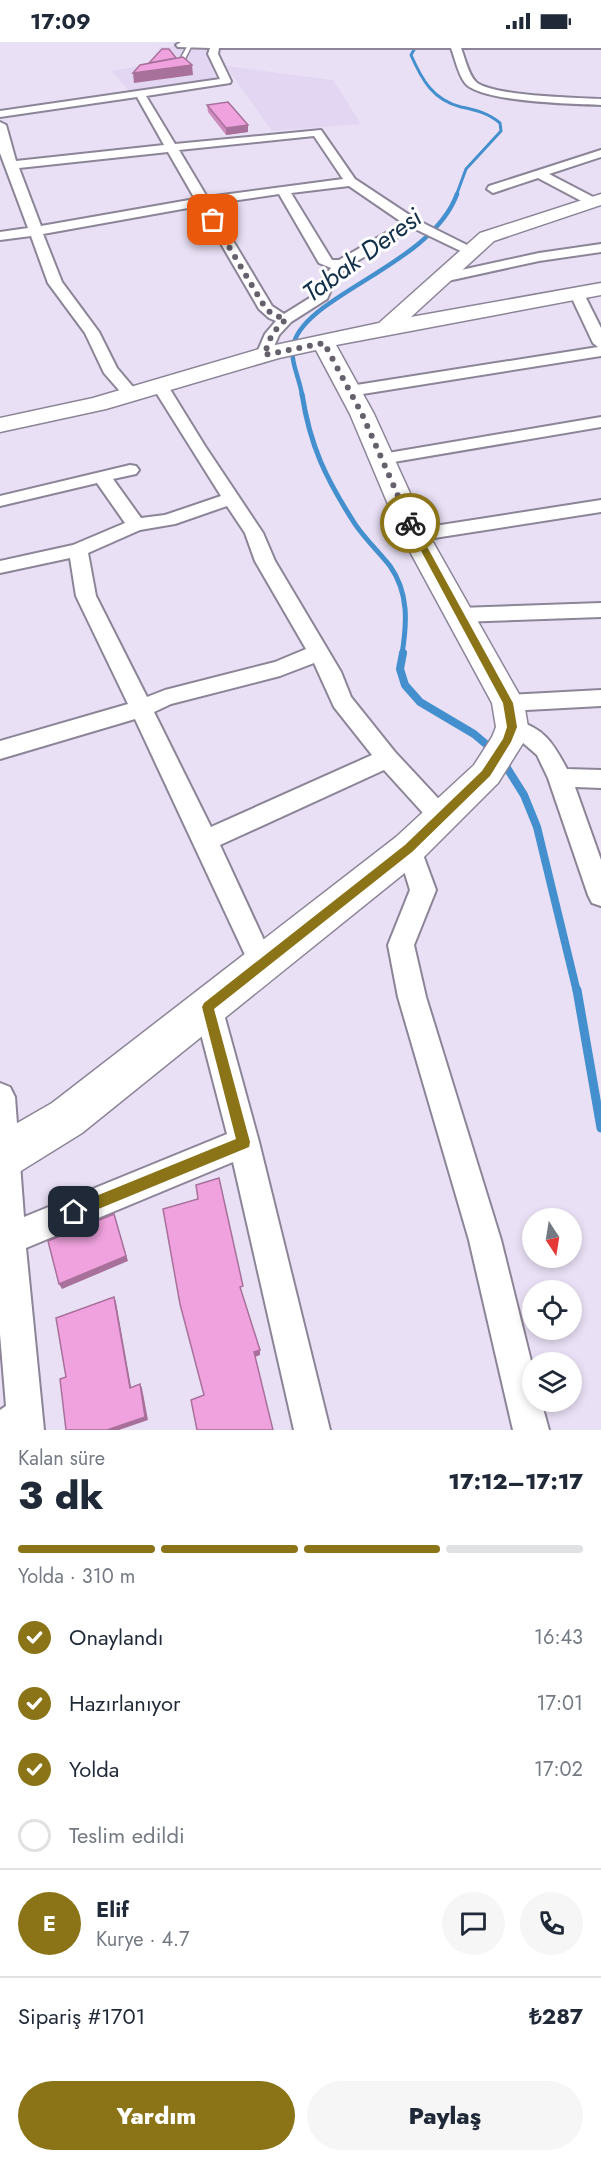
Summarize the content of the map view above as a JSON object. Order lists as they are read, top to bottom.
{
  "water": ["Tabak Deresi"],
  "north": "bottom",
  "page": {
    "status": "17:09",
    "heading": ["3 dk", "Kalan süre", "17:12–17:17"],
    "panel": [
      "Elif",
      "Kurye · 4.7",
      "Sipariş #1701",
      "₺287"
    ],
    "bar": "Yolda · 310 m",
    "list": [
      ["Onaylandı", "16:43"],
      ["Hazırlanıyor", "17:01"],
      ["Yolda", "17:02"],
      "Teslim edildi"
    ],
    "round": "E",
    "buttons": ["Yardım", "Paylaş"]
  }
}
